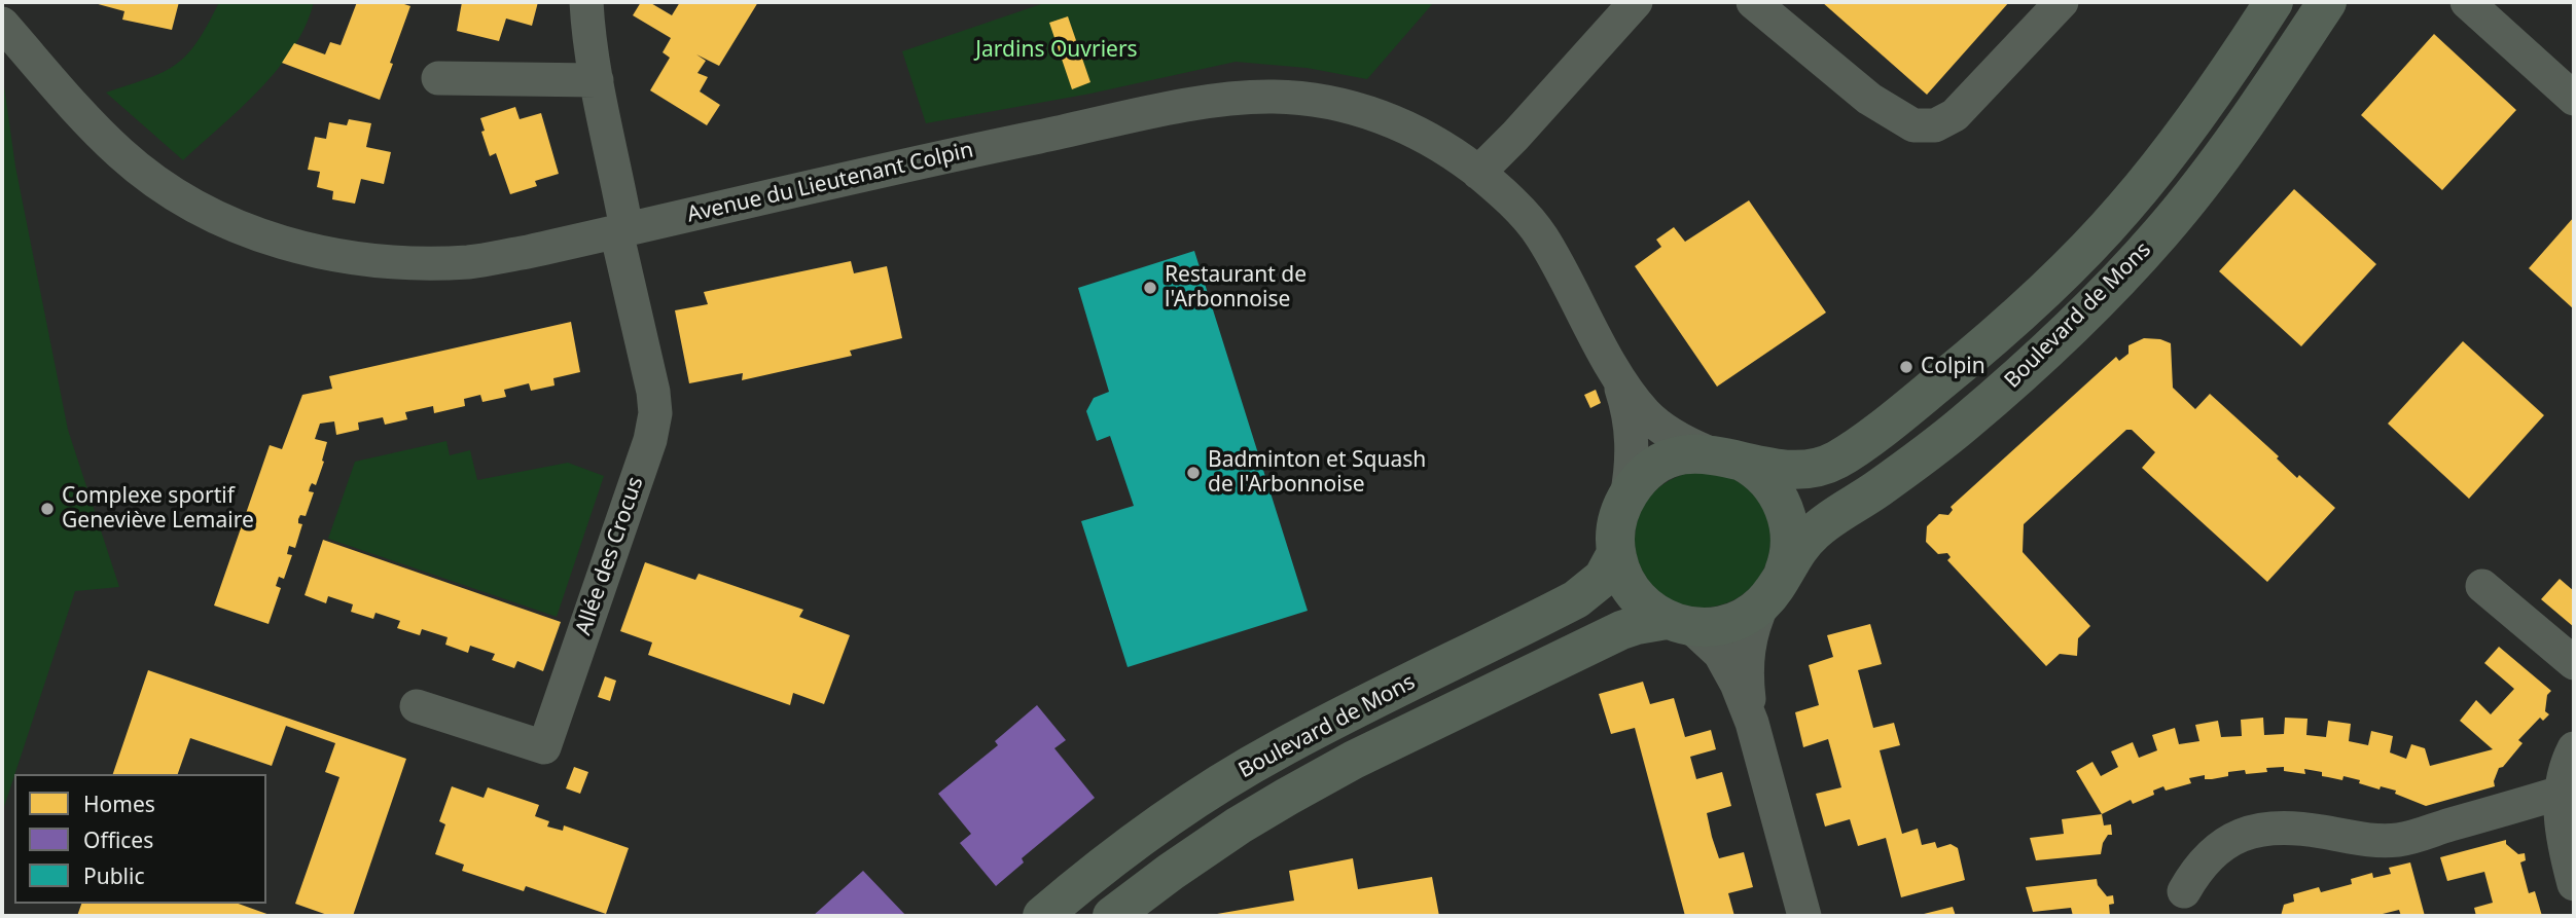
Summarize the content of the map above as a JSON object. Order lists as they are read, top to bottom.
{
  "streets": {
    "main road": ["Boulevard de Mons"],
    "street": ["Avenue du Lieutenant Colpin", "Allée des Crocus"]
  },
  "crossings": [
    ["Avenue du Lieutenant Colpin", "Boulevard de Mons"],
    ["Avenue du Lieutenant Colpin", "Allée des Crocus"]
  ],
  "parks": ["Jardins Ouvriers"],
  "places": [
    "Restaurant de l'Arbonnoise",
    "Colpin",
    "Badminton et Squash de l'Arbonnoise",
    "Complexe sportif Geneviève Lemaire"
  ],
  "legend": ["Homes", "Offices", "Public"]
}
